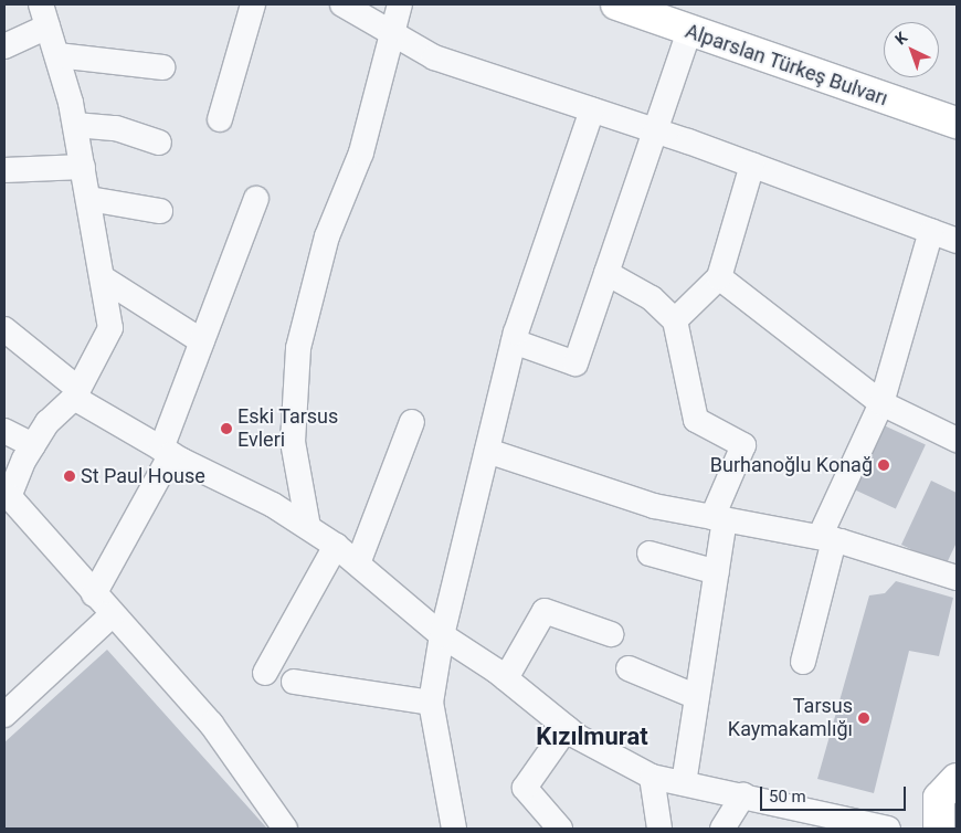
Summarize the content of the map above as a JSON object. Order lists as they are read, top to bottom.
{
  "streets": {
    "main road": ["Alparslan Türkeş Bulvarı"]
  },
  "districts": ["Kızılmurat"],
  "places": [
    "Eski Tarsus Evleri",
    "Burhanoğlu Konağ",
    "St Paul House",
    "Tarsus Kaymakamlığı"
  ],
  "scale_bar": "50 m",
  "north": "top left"
}
